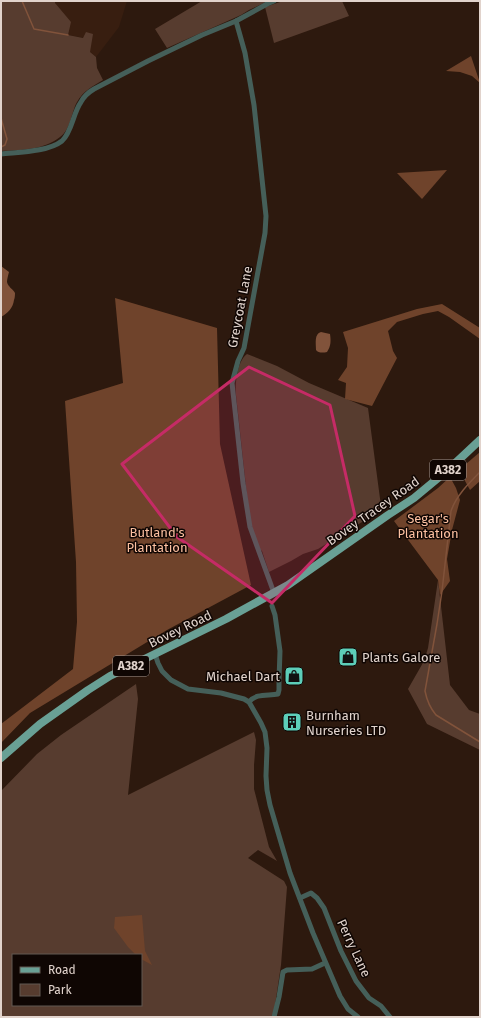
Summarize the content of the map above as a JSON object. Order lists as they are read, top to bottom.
{
  "streets": {
    "main road": ["A382", "Bovey Tracey Road", "Bovey Road"],
    "street": ["Greycoat Lane", "Perry Lane"]
  },
  "crossings": [
    ["Greycoat Lane", "Bovey Tracey Road"],
    ["Greycoat Lane", "Bovey Road"],
    ["Bovey Tracey Road", "Bovey Road"]
  ],
  "parks": ["Segar's Plantation", "Butland's Plantation"],
  "places": {
    "shop": ["Plants Galore", "Michael Dart"],
    "building": ["Burnham Nurseries LTD"]
  },
  "legend": ["Road", "Park"]
}
